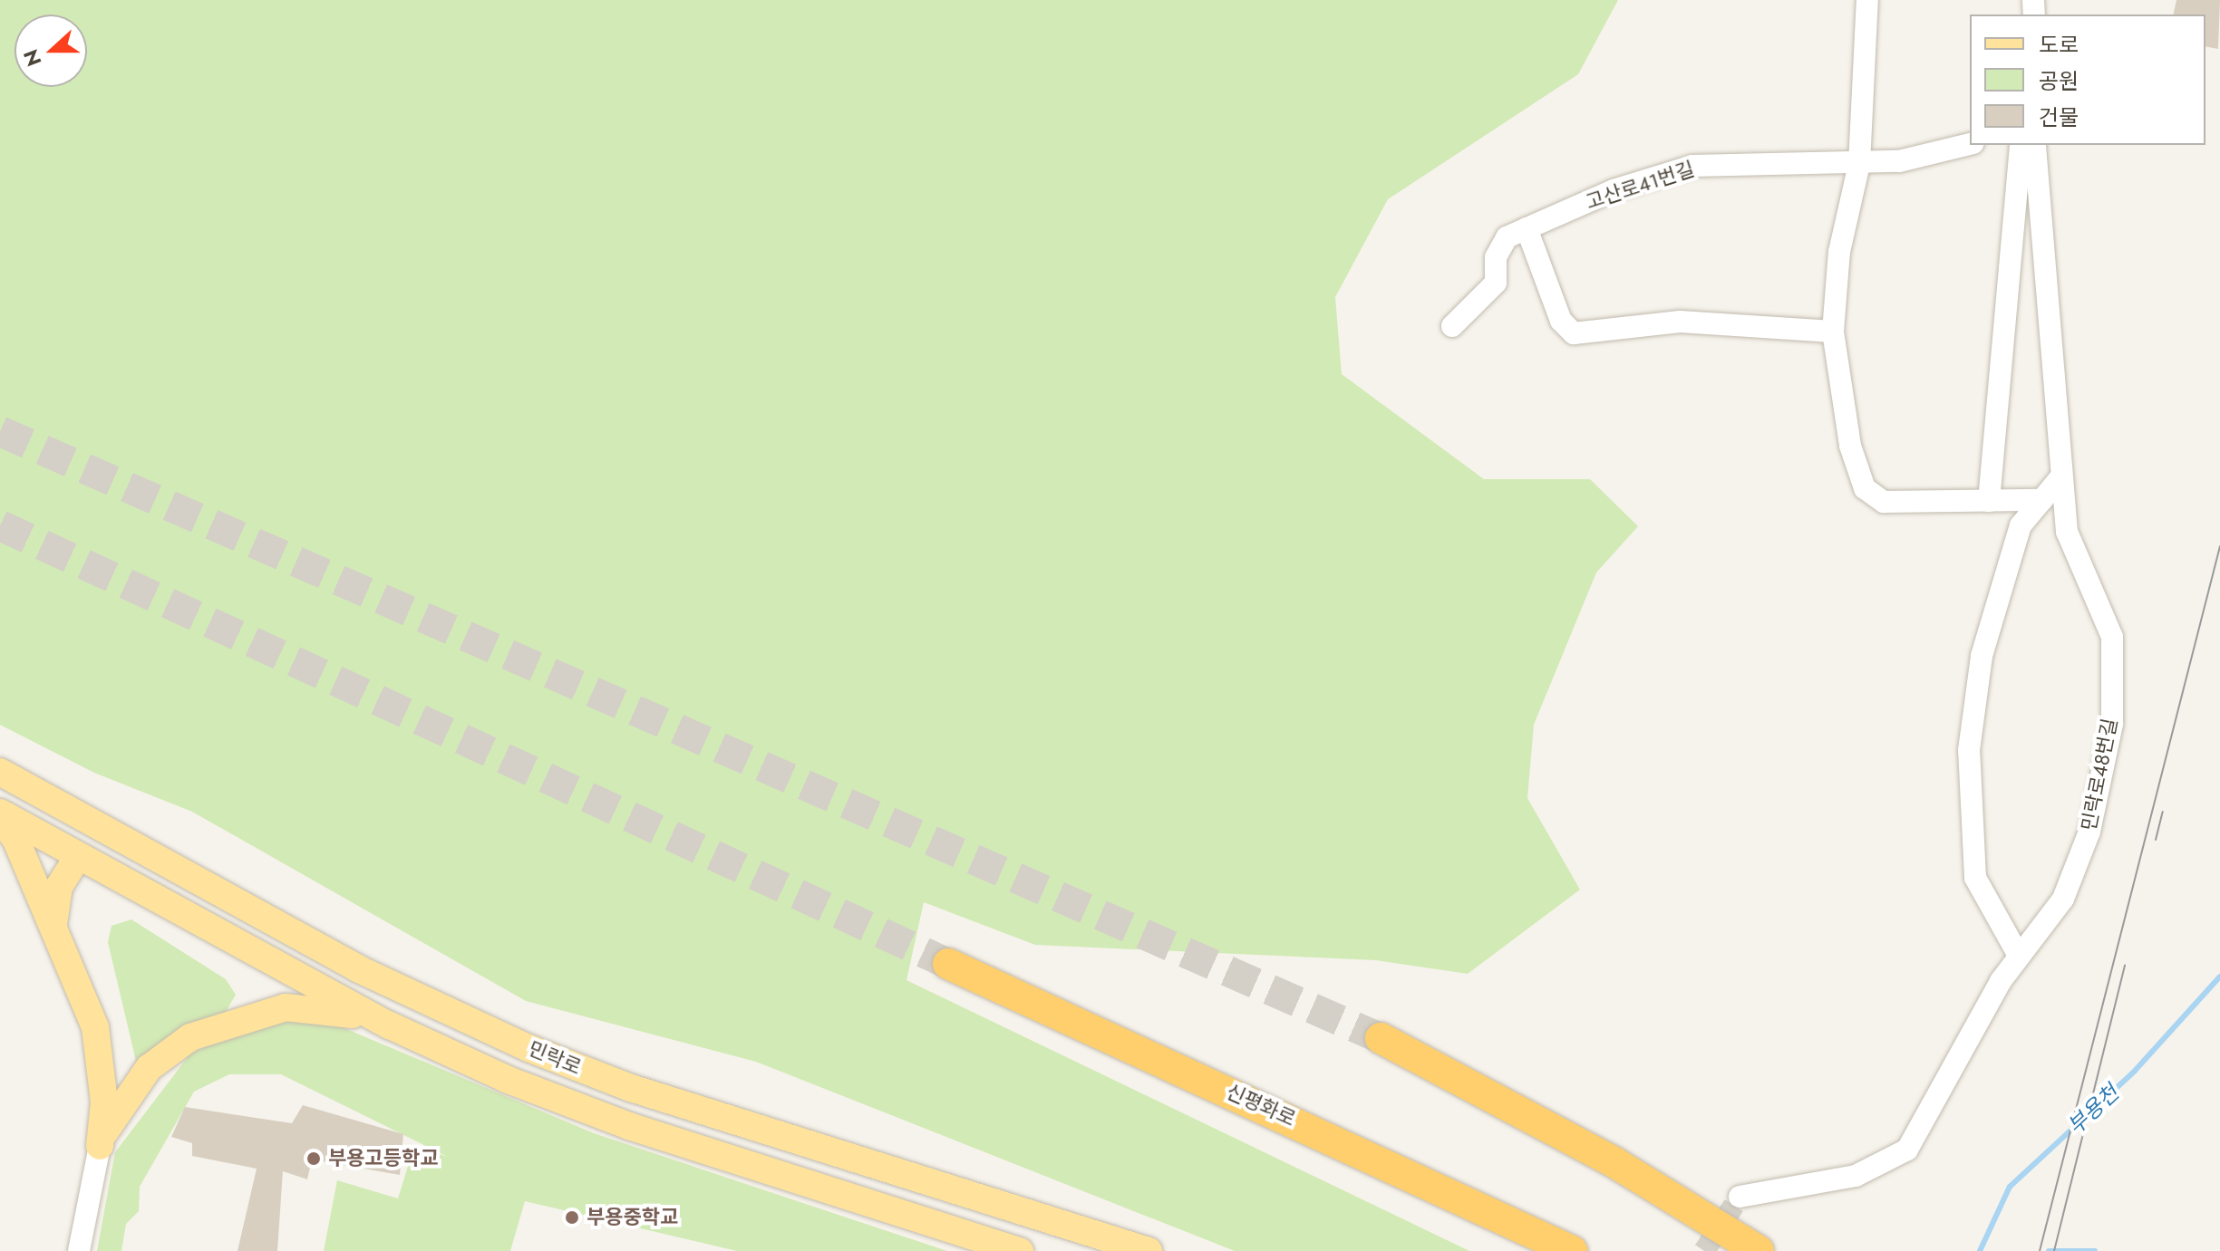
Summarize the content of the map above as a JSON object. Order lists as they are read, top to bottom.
{
  "streets": {
    "highway": ["신평화로"],
    "main road": ["민락로"],
    "street": ["고산로41번길", "민락로48번길"]
  },
  "water": ["부용천"],
  "places": ["부용고등학교", "부용중학교"],
  "legend": ["도로", "공원", "건물"],
  "north": "left"
}
